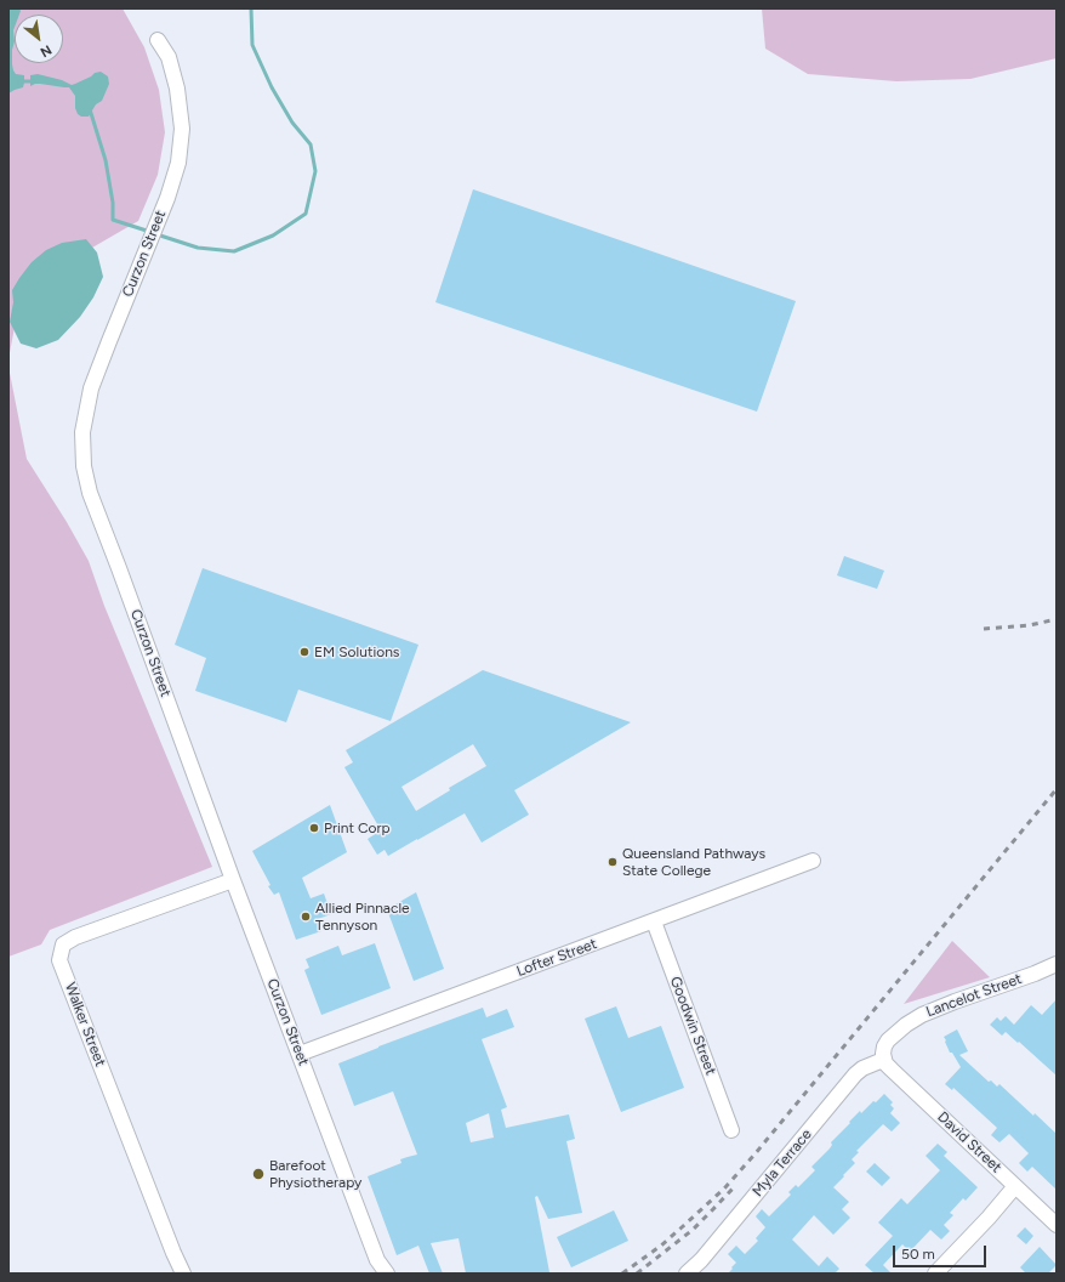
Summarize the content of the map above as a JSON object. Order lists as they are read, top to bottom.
{
  "streets": {
    "street": [
      "Curzon Street",
      "Lofter Street",
      "Lancelot Street",
      "Walker Street",
      "Goodwin Street",
      "David Street",
      "Myla Terrace"
    ]
  },
  "crossings": [
    ["Curzon Street", "Lofter Street"],
    ["Curzon Street", "Walker Street"],
    ["Lofter Street", "Goodwin Street"],
    ["Lancelot Street", "David Street"],
    ["Lancelot Street", "Myla Terrace"],
    ["David Street", "Myla Terrace"]
  ],
  "places": [
    "EM Solutions",
    "Print Corp",
    "Queensland Pathways State College",
    "Allied Pinnacle Tennyson",
    "Barefoot Physiotherapy"
  ],
  "scale_bar": "50 m",
  "north": "bottom right"
}
